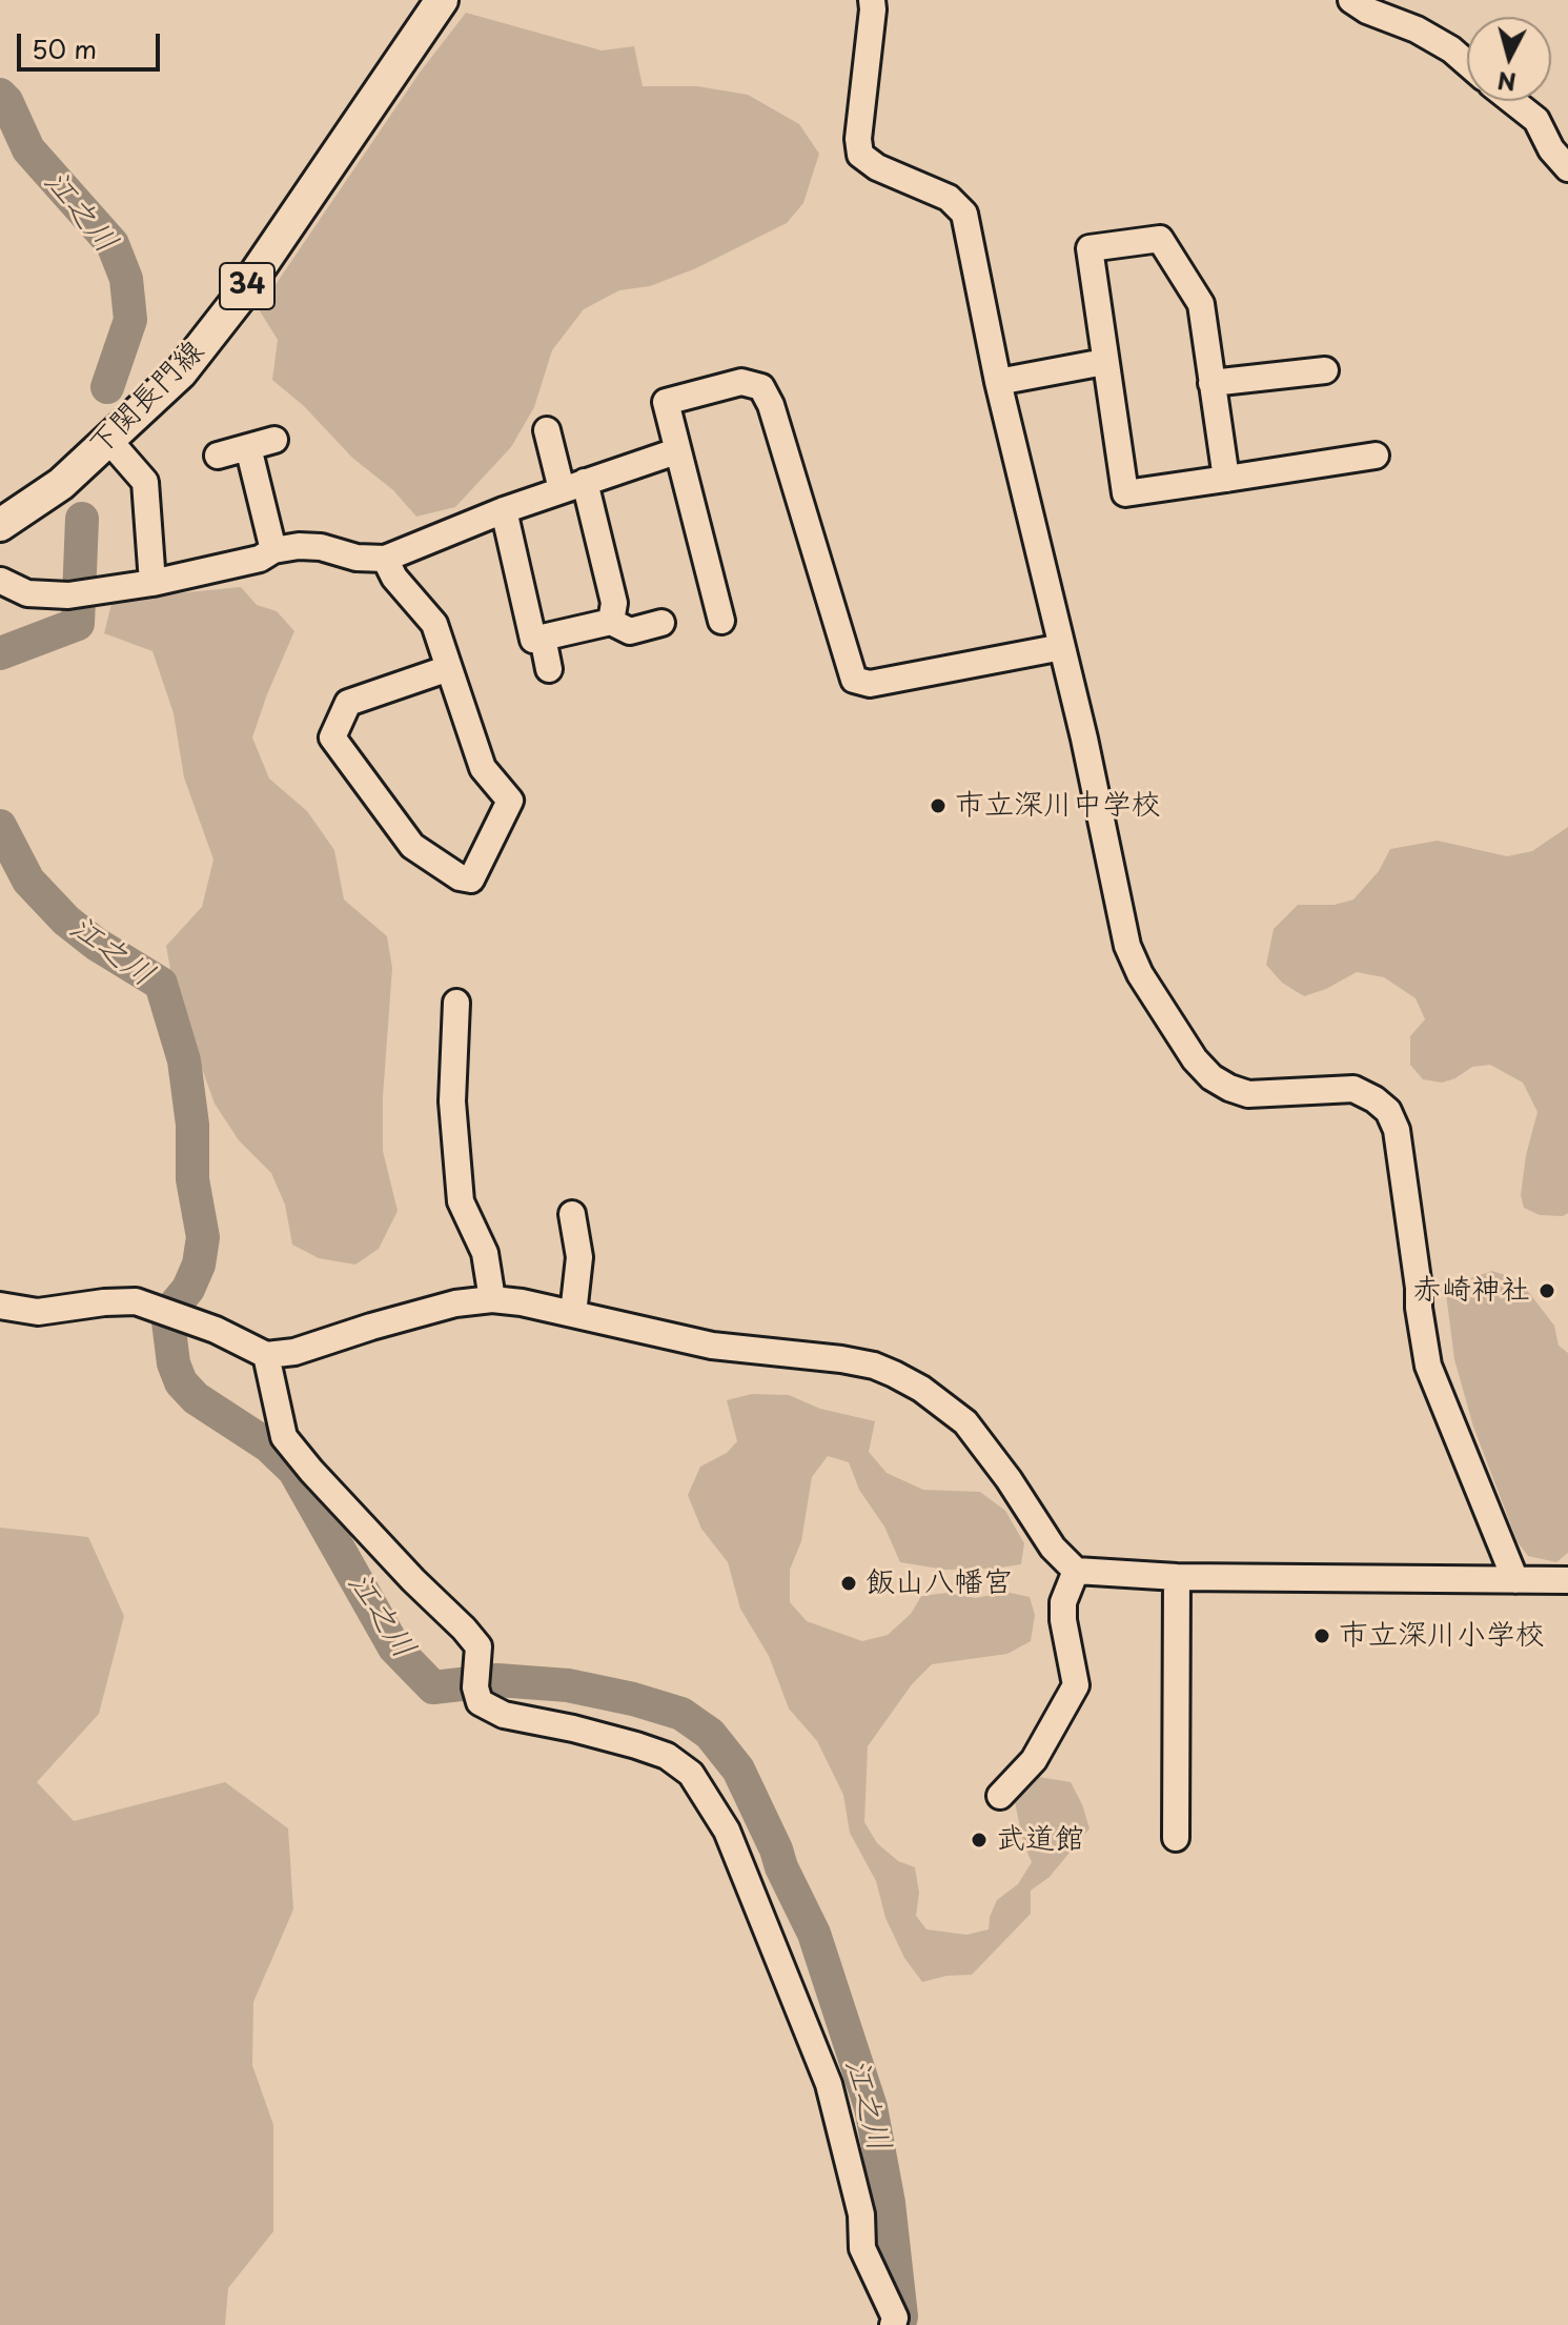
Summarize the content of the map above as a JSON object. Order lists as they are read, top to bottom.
{
  "streets": {
    "main road": ["34", "下関長門線"]
  },
  "water": ["江之川"],
  "places": [
    "市立深川中学校",
    "赤崎神社",
    "飯山八幡宮",
    "市立深川小学校",
    "武道館"
  ],
  "scale_bar": "50 m",
  "north": "bottom"
}
